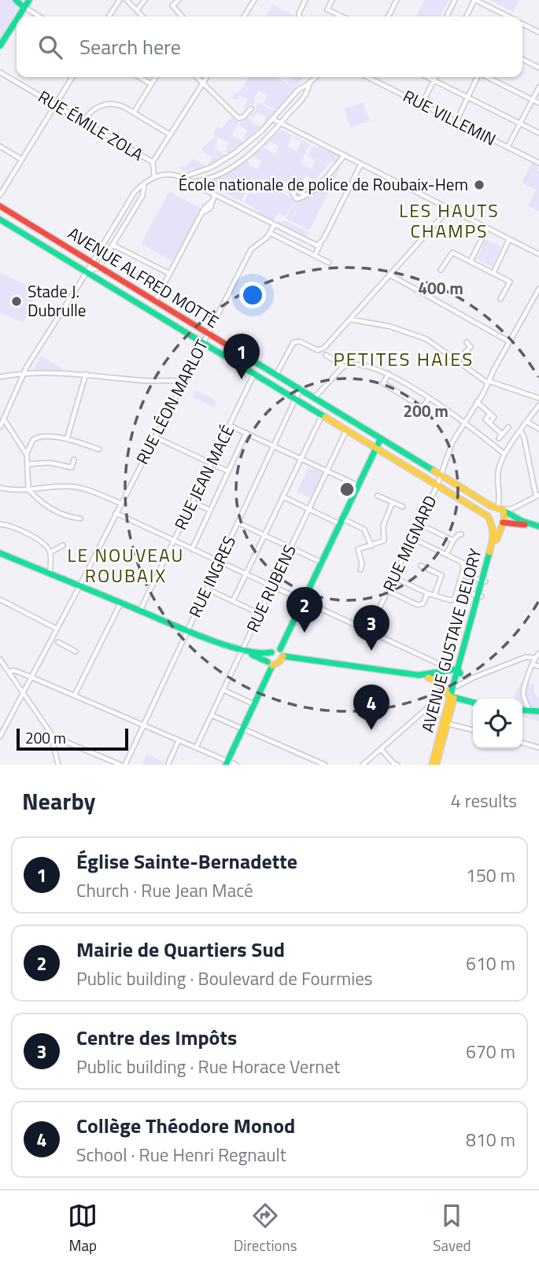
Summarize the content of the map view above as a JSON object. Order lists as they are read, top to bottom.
{
  "streets": {
    "main road": ["AVENUE ALFRED MOTTE", "AVENUE GUSTAVE DELORY"],
    "street": [
      "RUE VILLEMIN",
      "RUE ÉMILE ZOLA",
      "RUE LÉON MARLOT",
      "RUE JEAN MACÉ",
      "RUE MIGNARD",
      "RUE INGRES",
      "RUE RUBENS"
    ]
  },
  "crossings": [
    ["AVENUE ALFRED MOTTE", "RUE LÉON MARLOT"],
    ["AVENUE ALFRED MOTTE", "RUE JEAN MACÉ"],
    ["AVENUE ALFRED MOTTE", "RUE MIGNARD"],
    ["AVENUE ALFRED MOTTE", "RUE INGRES"],
    ["AVENUE ALFRED MOTTE", "RUE RUBENS"],
    ["AVENUE ALFRED MOTTE", "AVENUE GUSTAVE DELORY"]
  ],
  "districts": ["LES HAUTS CHAMPS", "PETITES HAIES", "LE NOUVEAU ROUBAIX"],
  "places": ["École nationale de police de Roubaix-Hem", "Stade J. Dubrulle"],
  "scale_bar": "200 m",
  "page": {
    "search": "Search here",
    "pins": [
      "1",
      "2",
      "3",
      "4"
    ],
    "scale": "200 m",
    "heading": ["Nearby", "4 results"],
    "list": [
      {
        "mark": "1",
        "name": "Église Sainte-Bernadette",
        "note": "Church · Rue Jean Macé",
        "value": "150 m"
      },
      {
        "mark": "2",
        "name": "Mairie de Quartiers Sud",
        "note": "Public building · Boulevard de Fourmies",
        "value": "610 m"
      },
      {
        "mark": "3",
        "name": "Centre des Impôts",
        "note": "Public building · Rue Horace Vernet",
        "value": "670 m"
      },
      {
        "mark": "4",
        "name": "Collège Théodore Monod",
        "note": "School · Rue Henri Regnault",
        "value": "810 m"
      }
    ],
    "nav": ["Map", "Directions", "Saved"]
  },
  "rings": ["400 m", "200 m"]
}
